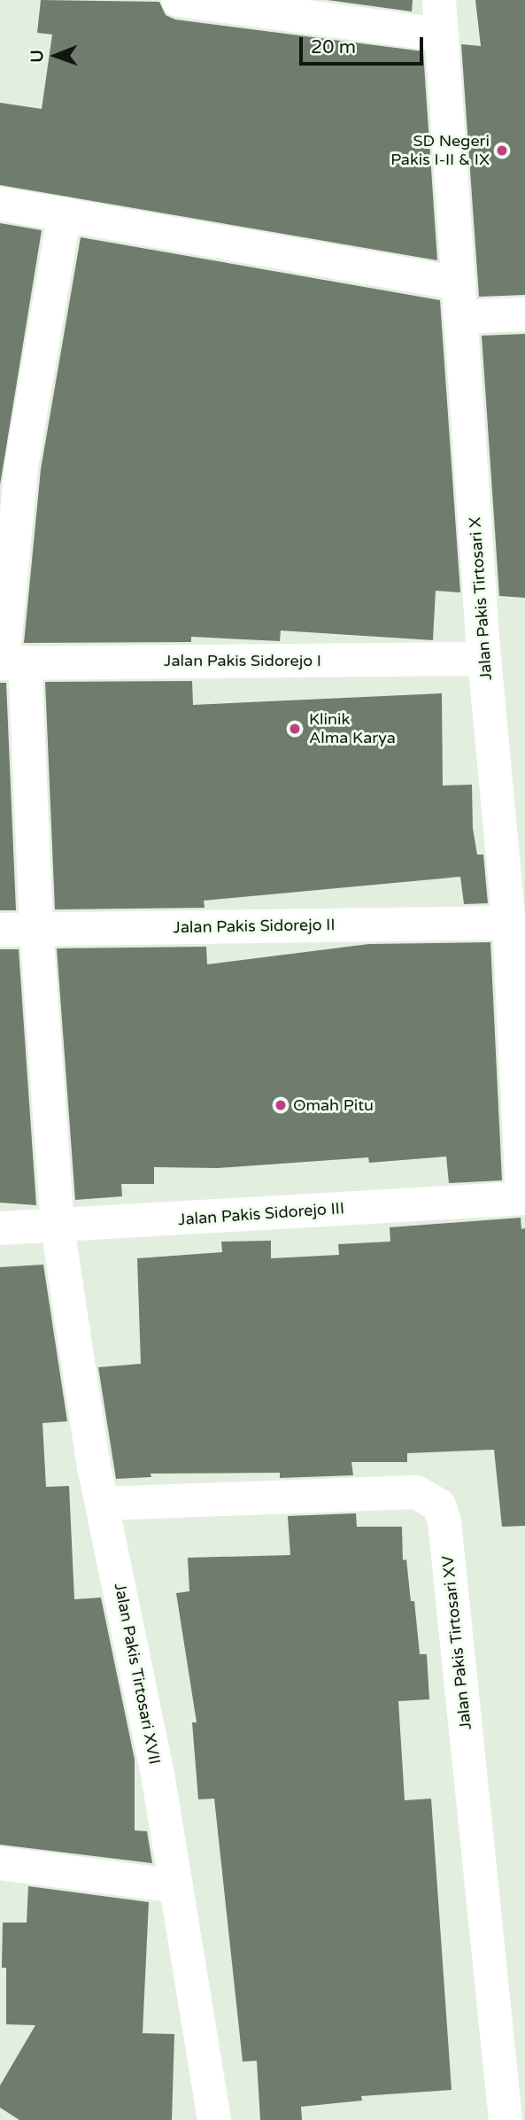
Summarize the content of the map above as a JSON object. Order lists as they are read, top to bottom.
{
  "streets": {
    "street": [
      "Jalan Pakis Tirtosari X",
      "Jalan Pakis Sidorejo I",
      "Jalan Pakis Sidorejo II",
      "Jalan Pakis Sidorejo III",
      "Jalan Pakis Tirtosari XV",
      "Jalan Pakis Tirtosari XVII"
    ]
  },
  "crossings": [
    ["Jalan Pakis Tirtosari X", "Jalan Pakis Sidorejo I"],
    ["Jalan Pakis Tirtosari X", "Jalan Pakis Sidorejo II"],
    ["Jalan Pakis Tirtosari X", "Jalan Pakis Sidorejo III"],
    ["Jalan Pakis Sidorejo I", "Jalan Pakis Tirtosari XVII"],
    ["Jalan Pakis Sidorejo II", "Jalan Pakis Tirtosari XVII"],
    ["Jalan Pakis Sidorejo III", "Jalan Pakis Tirtosari XVII"],
    ["Jalan Pakis Tirtosari XV", "Jalan Pakis Tirtosari XVII"]
  ],
  "places": ["SD Negeri Pakis I-II & IX", "Klinik Alma Karya", "Omah Pitu"],
  "scale_bar": "20 m",
  "north": "left"
}
